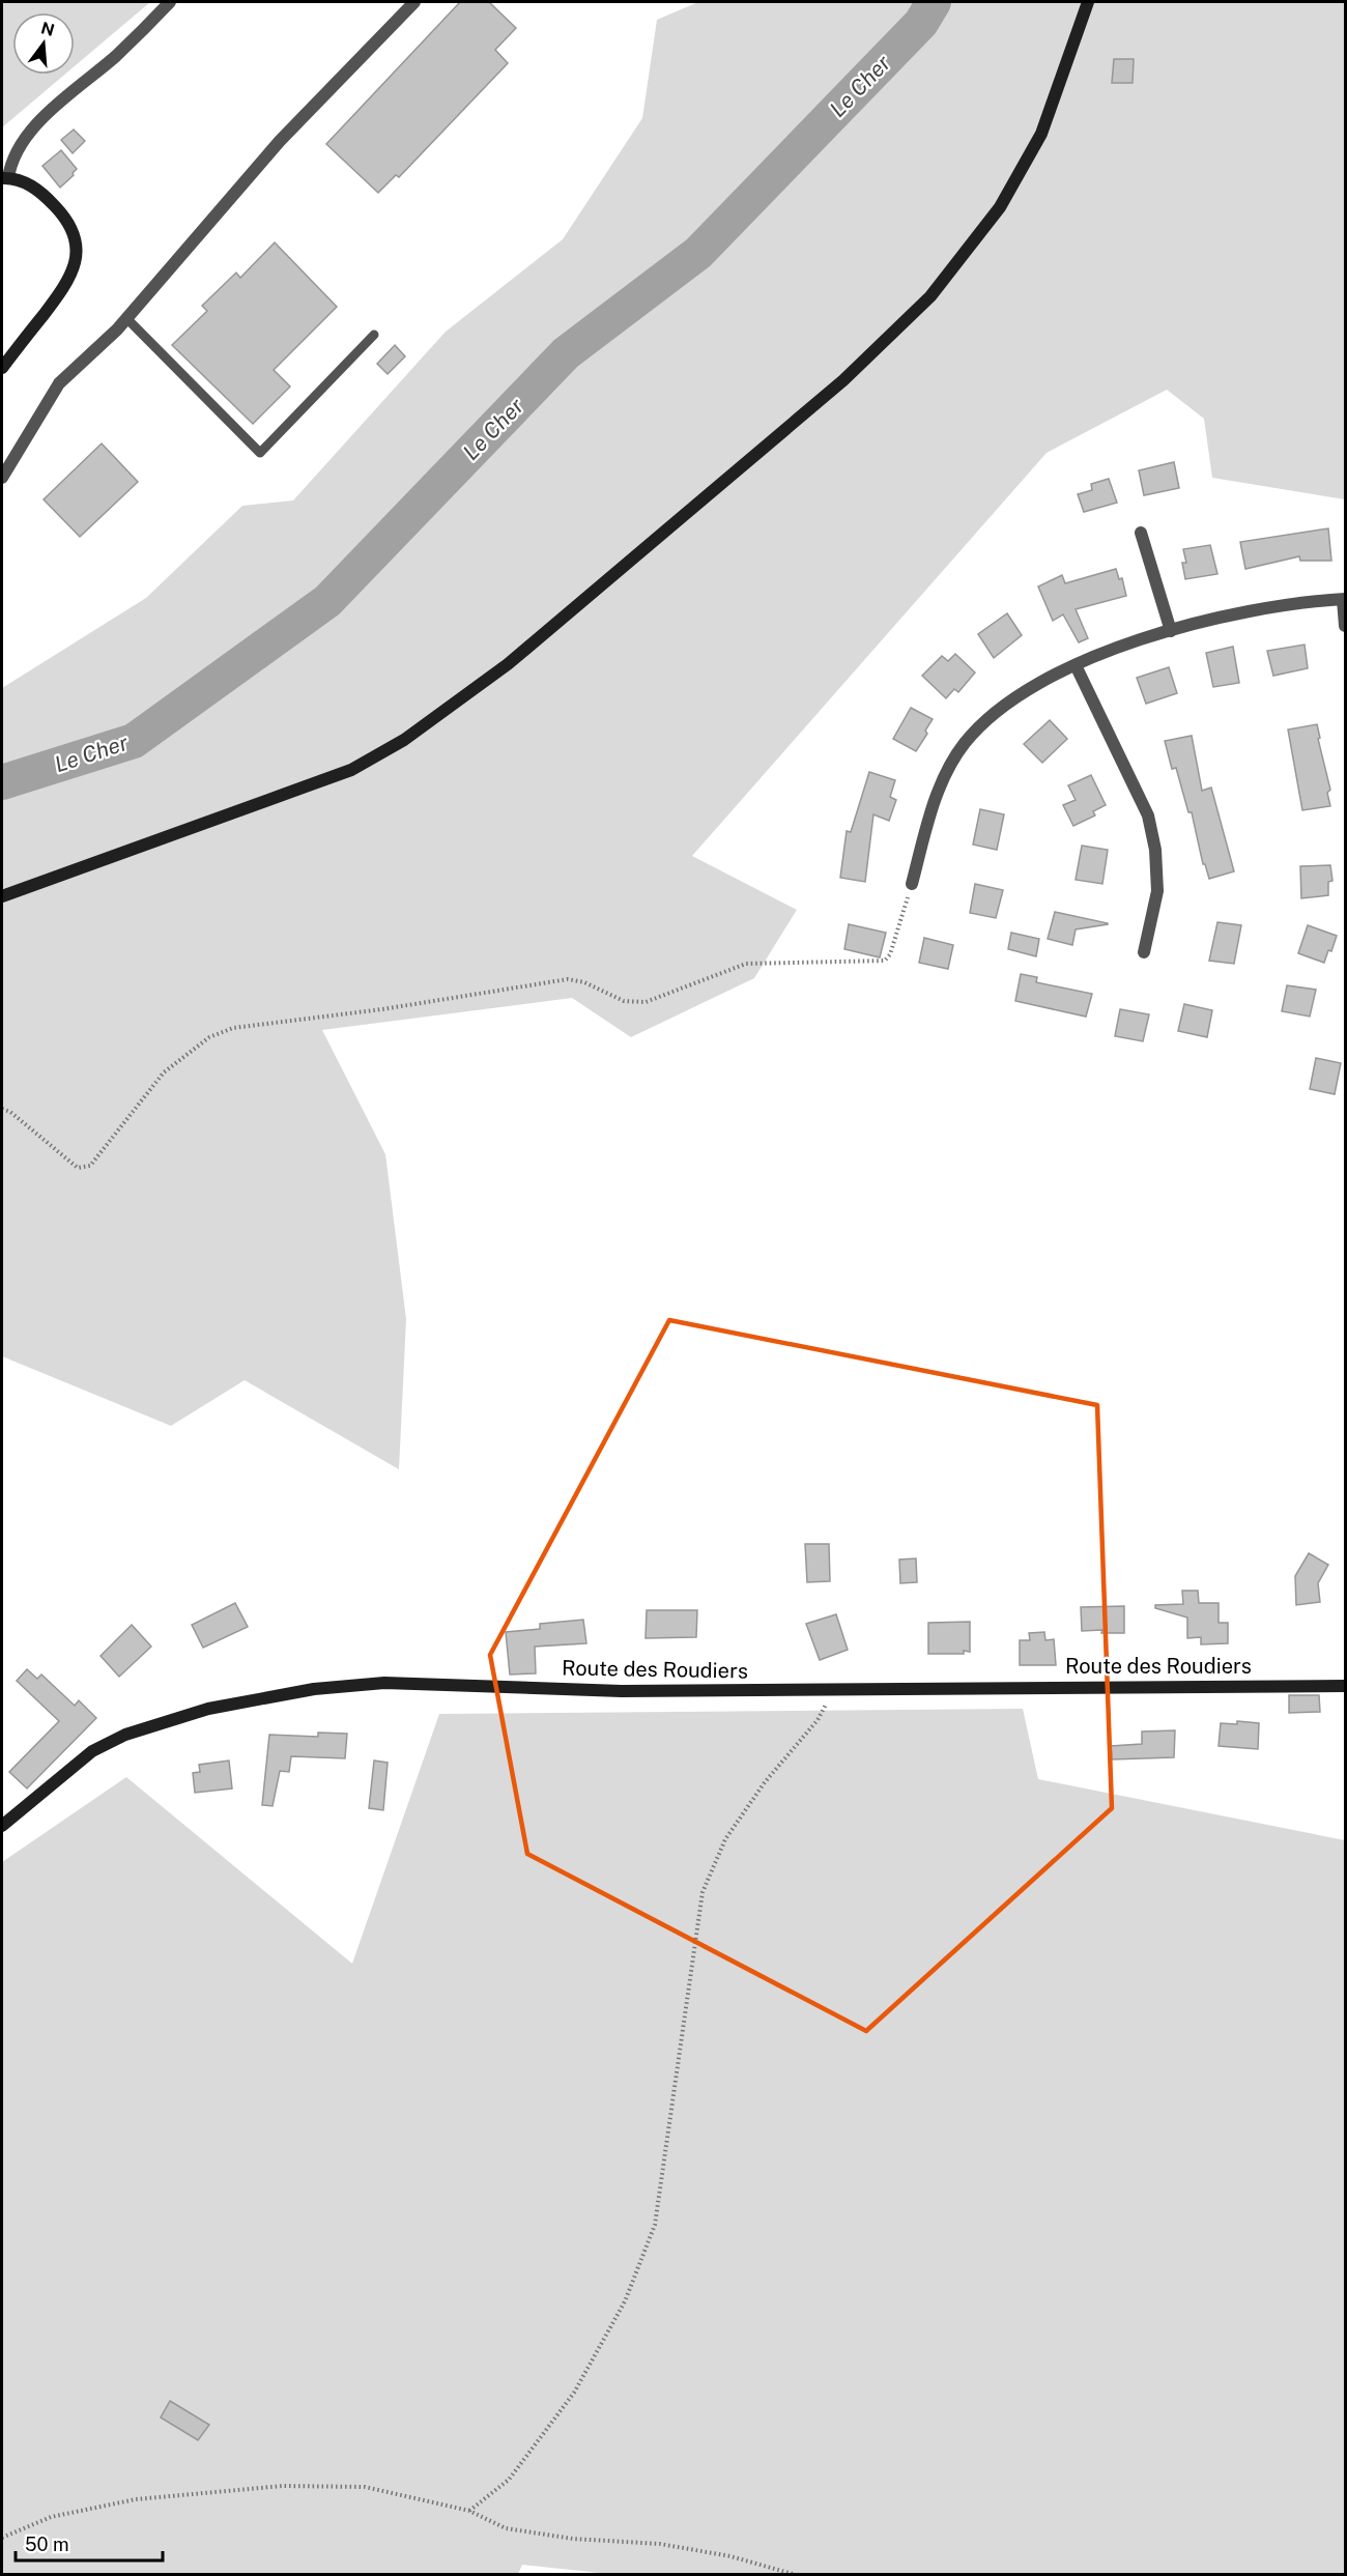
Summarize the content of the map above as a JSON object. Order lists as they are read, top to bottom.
{
  "streets": {
    "street": ["Route des Roudiers"]
  },
  "water": ["Le Cher"],
  "scale_bar": "50 m",
  "north": "top"
}
